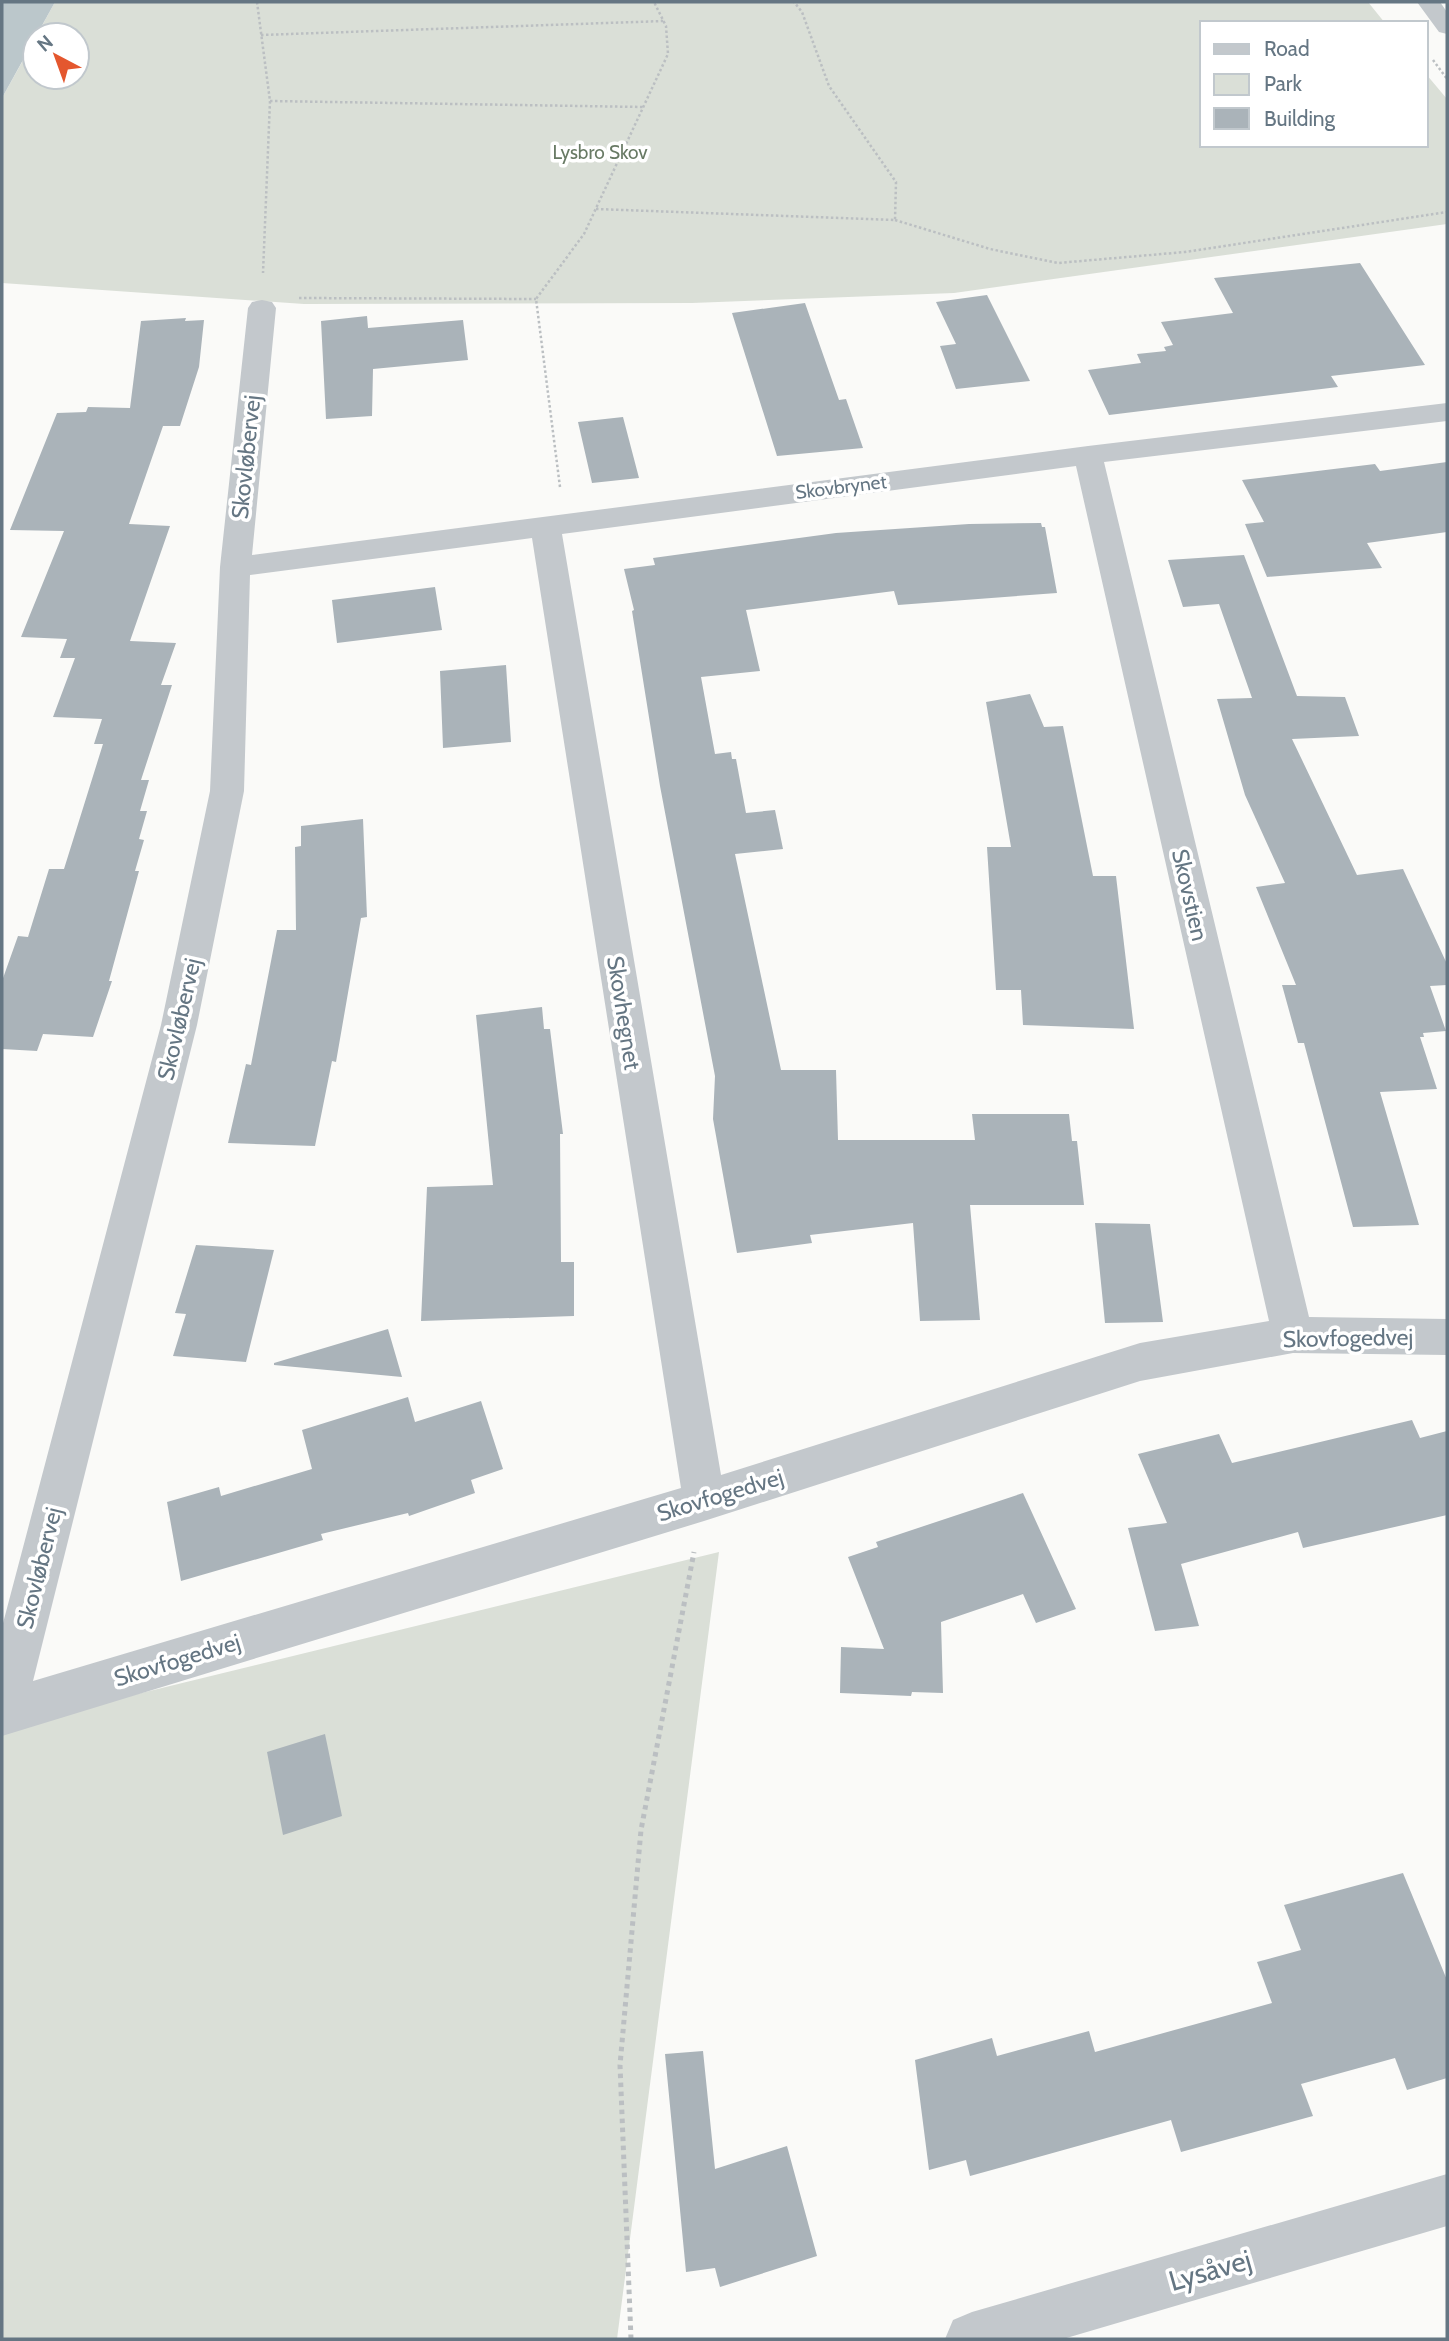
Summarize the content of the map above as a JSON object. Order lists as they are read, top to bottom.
{
  "streets": {
    "street": [
      "Skovløbervej",
      "Skovbrynet",
      "Skovstien",
      "Skovhegnet",
      "Skovfogedvej",
      "Lysåvej"
    ]
  },
  "crossings": [
    ["Skovløbervej", "Skovbrynet"],
    ["Skovløbervej", "Skovfogedvej"],
    ["Skovbrynet", "Skovstien"],
    ["Skovbrynet", "Skovhegnet"],
    ["Skovstien", "Skovfogedvej"],
    ["Skovhegnet", "Skovfogedvej"]
  ],
  "parks": ["Lysbro Skov"],
  "legend": ["Road", "Park", "Building"],
  "north": "top left"
}
